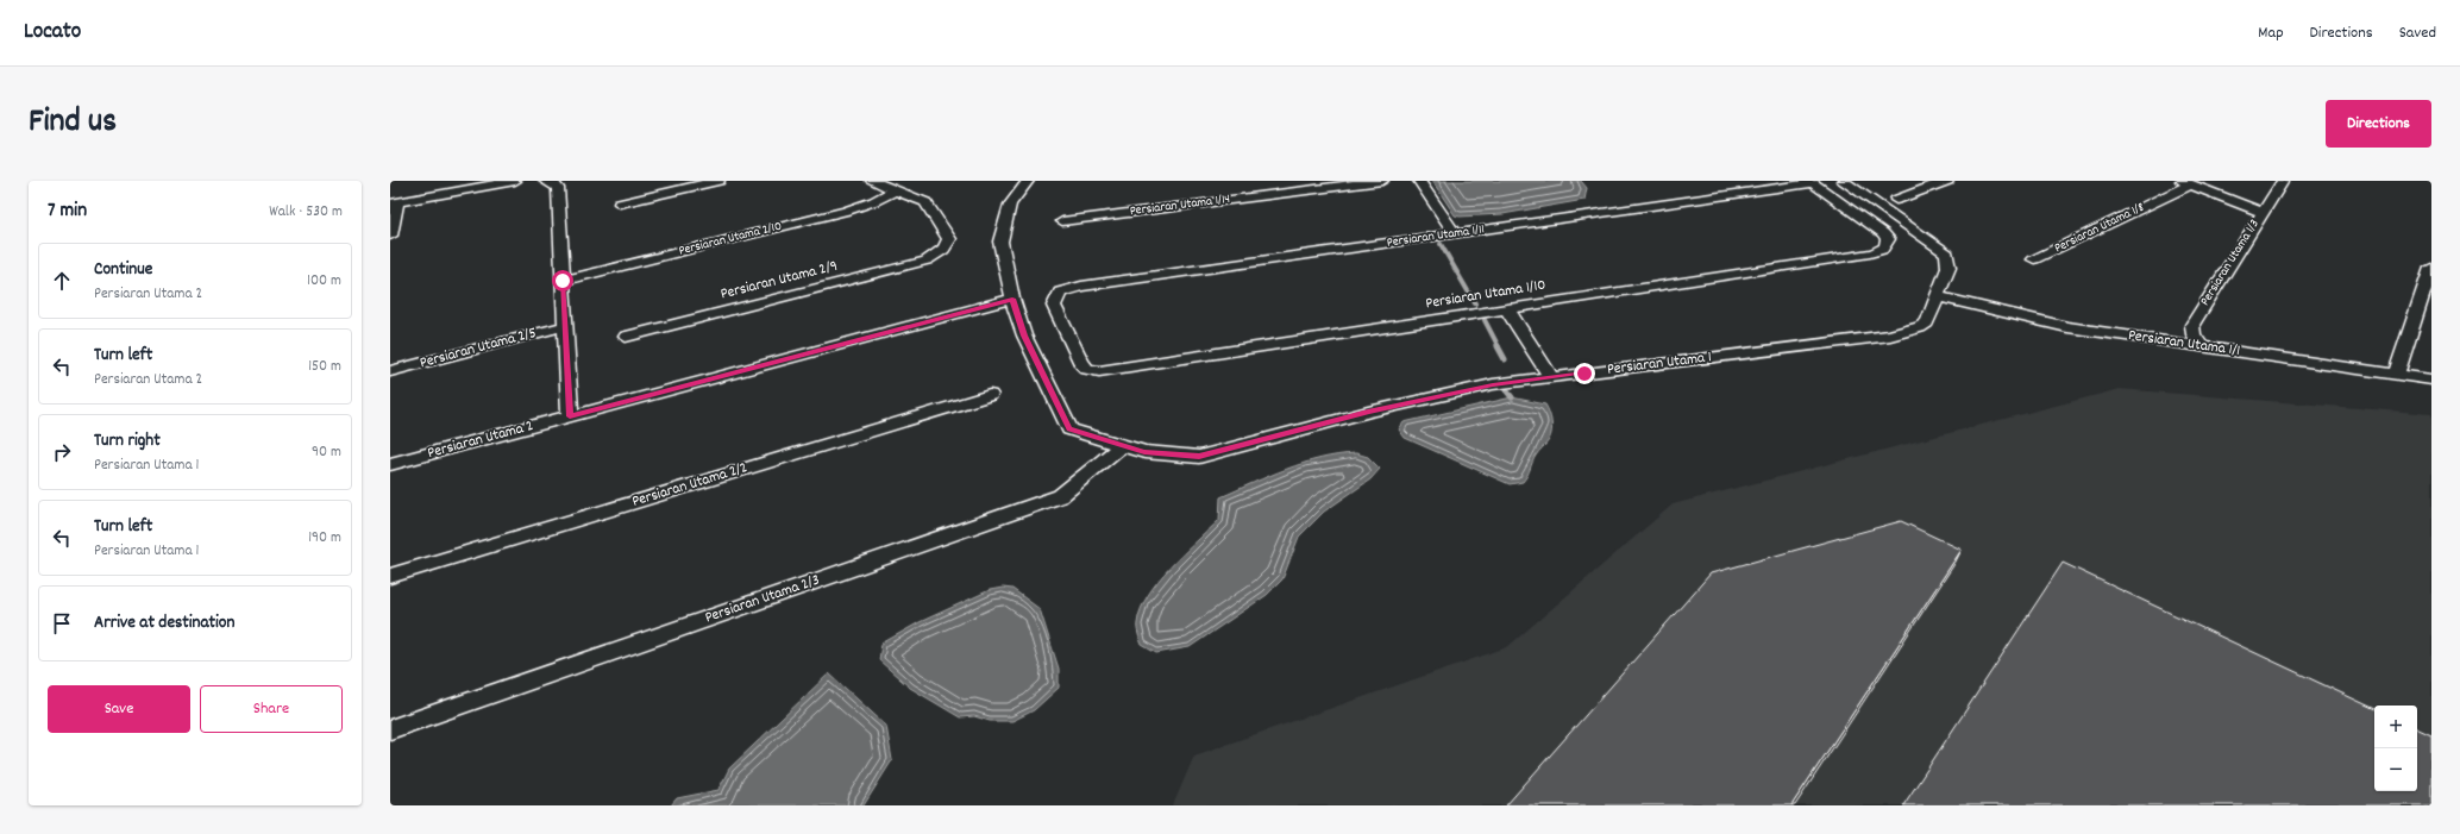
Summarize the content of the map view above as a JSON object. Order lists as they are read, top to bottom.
{
  "streets": {
    "street": [
      "Persiaran Utama 1/14",
      "Persiaran Utama 1/8",
      "Persiaran Utama 1/11",
      "Persiaran Utama 2/10",
      "Persiaran Utama 1/3",
      "Persiaran Utama 2/9",
      "Persiaran Utama 1/10",
      "Persiaran Utama 1/1",
      "Persiaran Utama 2/5",
      "Persiaran Utama 1",
      "Persiaran Utama 2",
      "Persiaran Utama 2/2",
      "Persiaran Utama 2/3"
    ]
  },
  "crossings": [
    ["Persiaran Utama 1/11", "Persiaran Utama 1/10"],
    ["Persiaran Utama 2/10", "Persiaran Utama 2/9"],
    ["Persiaran Utama 1/3", "Persiaran Utama 1/1"],
    ["Persiaran Utama 1/1", "Persiaran Utama 1"],
    ["Persiaran Utama 1", "Persiaran Utama 2"],
    ["Persiaran Utama 1", "Persiaran Utama 2/3"]
  ],
  "page": {
    "header": "Locato",
    "nav": ["Map", "Directions", "Saved"],
    "title": "Find us",
    "buttons": [
      "Directions",
      ["Save", "Share"]
    ],
    "heading": ["7 min", "Walk · 530 m"],
    "list": [
      ["Continue", "Persiaran Utama 2", "100 m"],
      ["Turn left", "Persiaran Utama 2", "150 m"],
      ["Turn right", "Persiaran Utama 1", "90 m"],
      ["Turn left", "Persiaran Utama 1", "190 m"],
      "Arrive at destination"
    ],
    "map_buttons": ["+", "−"]
  }
}
